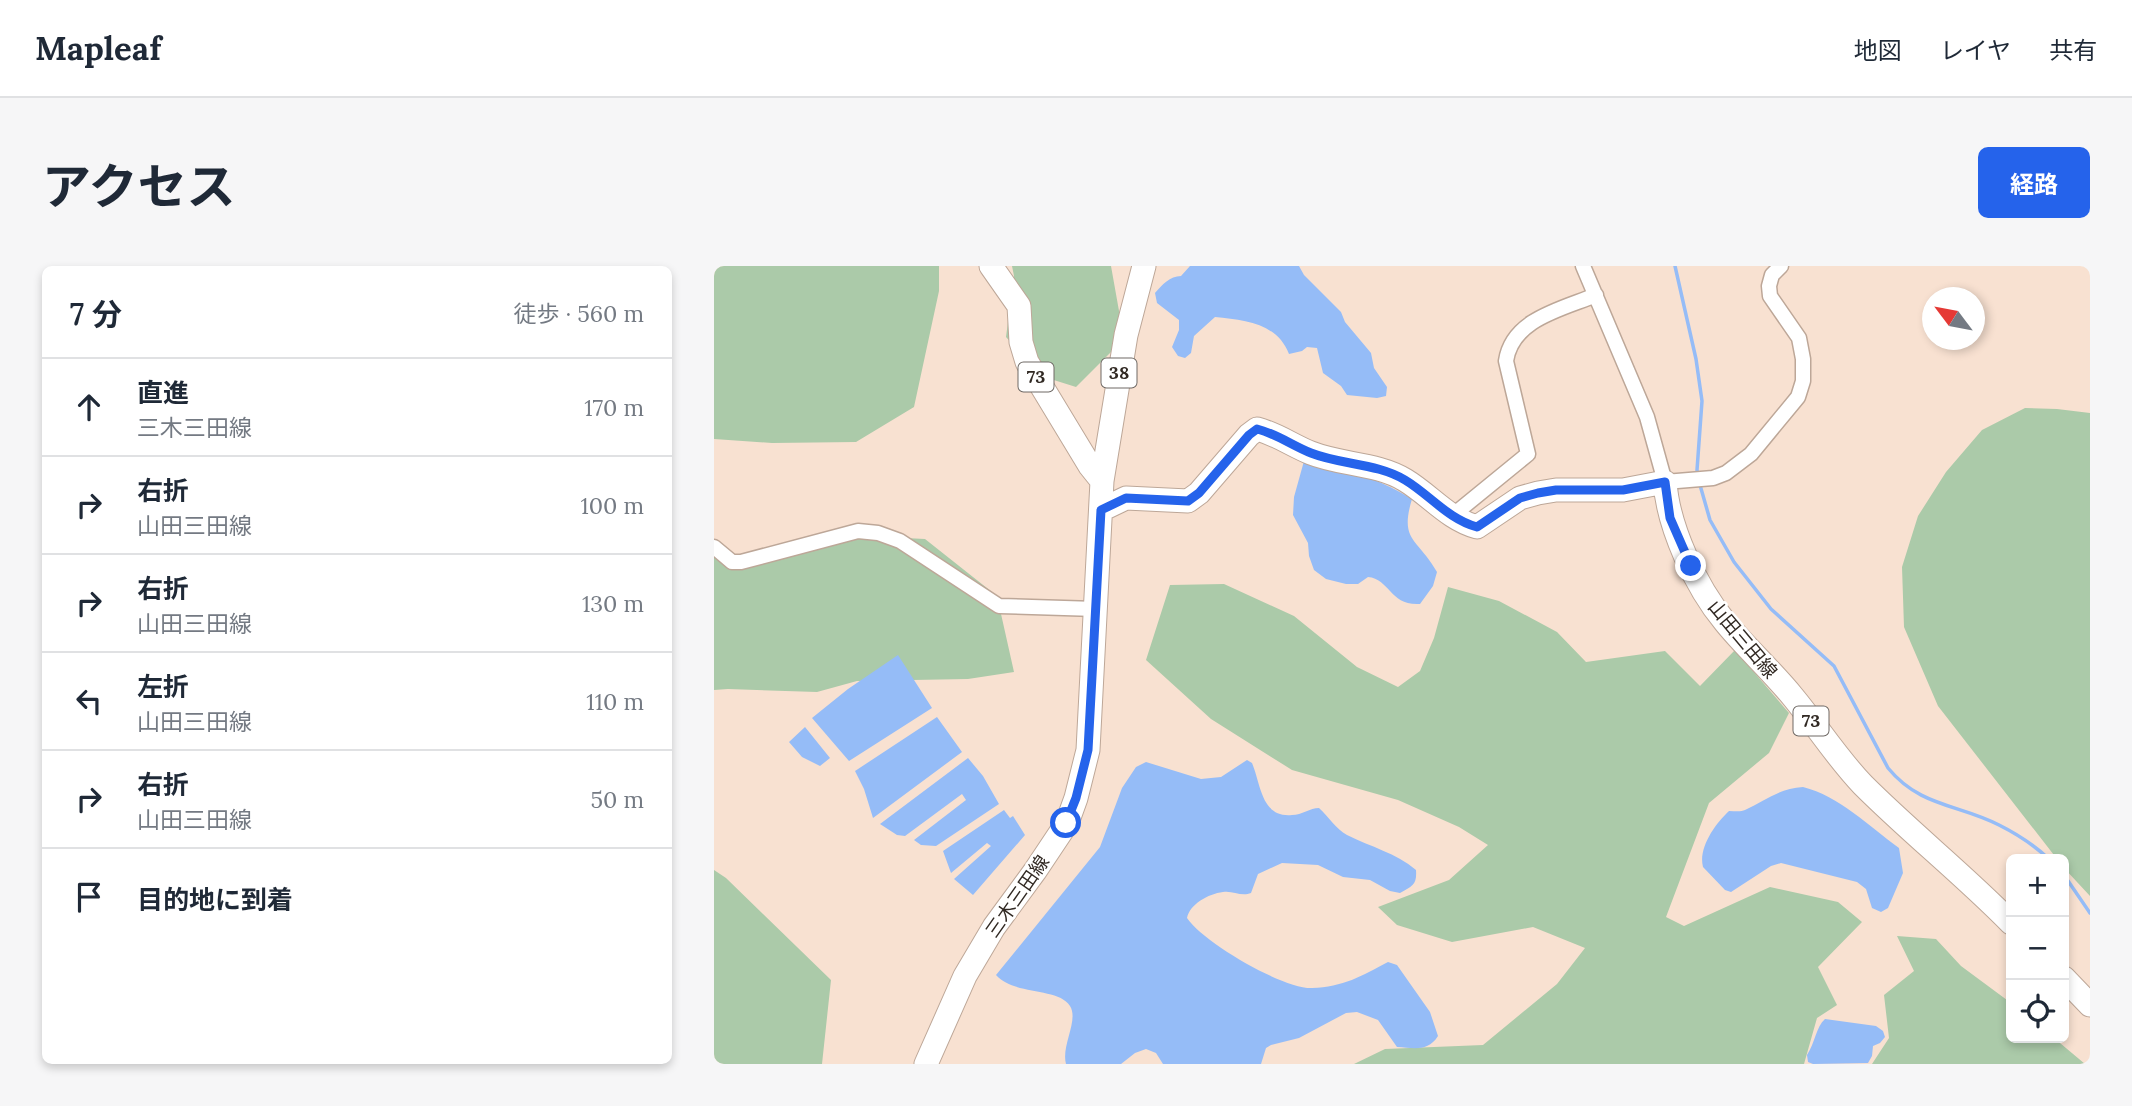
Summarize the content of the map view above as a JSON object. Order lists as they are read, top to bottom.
{
  "streets": {
    "main road": [
      "38",
      "73",
      "山田三田線",
      "三木三田線"
    ]
  },
  "crossings": [
    ["73", "三木三田線"]
  ],
  "north": "top left",
  "page": {
    "header": "Mapleaf",
    "nav": ["地図", "レイヤ", "共有"],
    "title": "アクセス",
    "buttons": "経路",
    "heading": ["7 分", "徒歩 · 560 m"],
    "list": [
      ["直進", "三木三田線", "170 m"],
      ["右折", "山田三田線", "100 m"],
      ["右折", "山田三田線", "130 m"],
      ["左折", "山田三田線", "110 m"],
      ["右折", "山田三田線", "50 m"],
      "目的地に到着"
    ],
    "map_buttons": ["+", "−"]
  }
}
